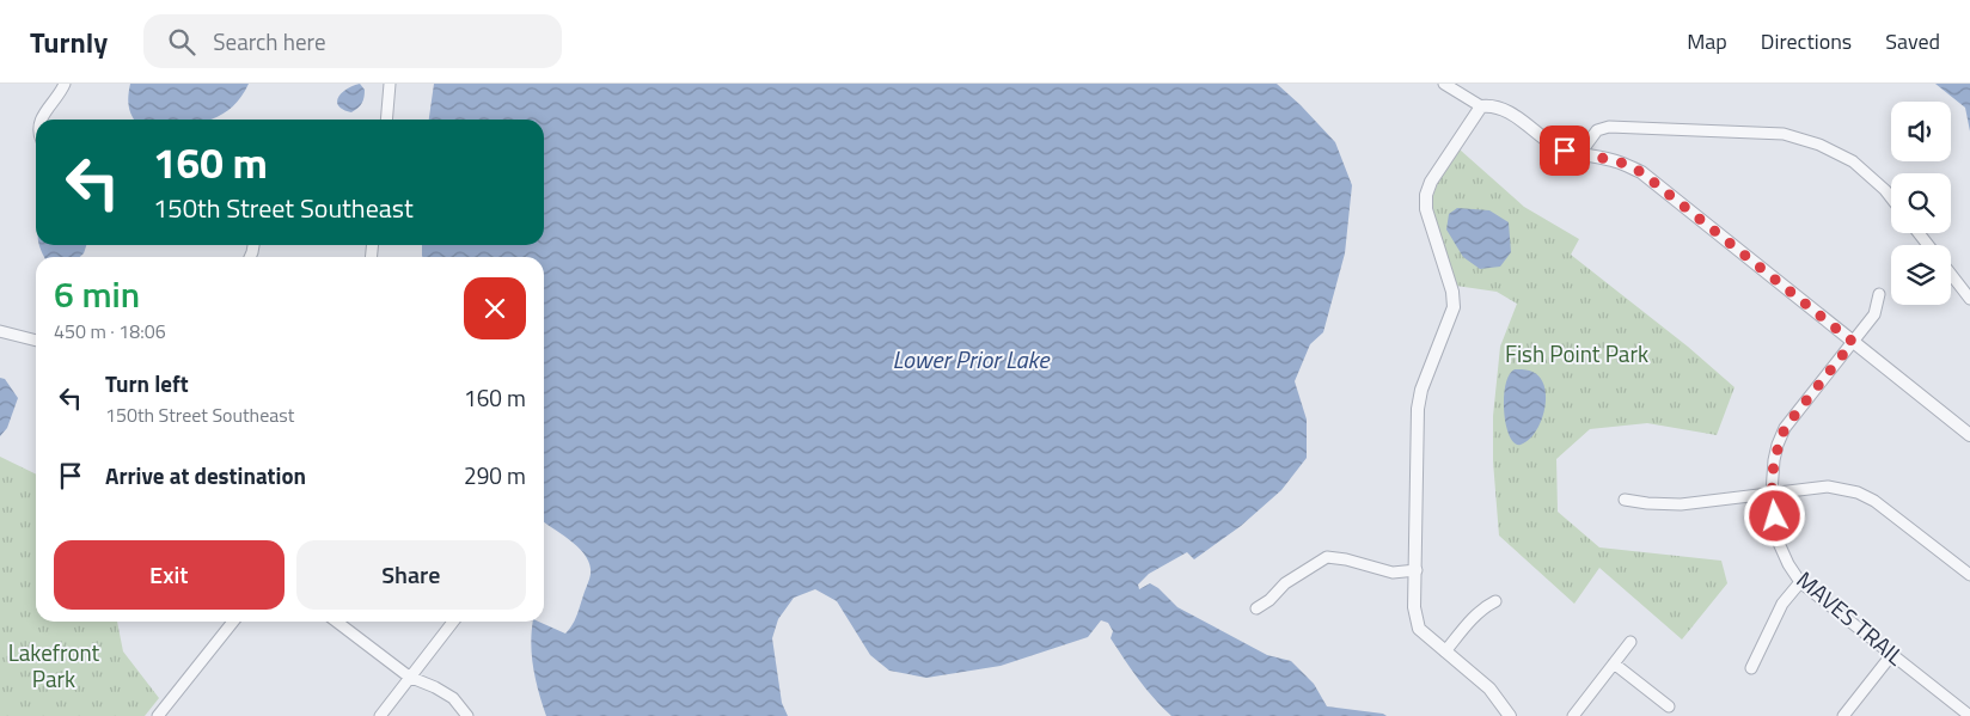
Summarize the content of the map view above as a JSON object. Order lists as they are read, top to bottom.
{
  "streets": {
    "street": ["MAVES TRAIL"]
  },
  "water": ["Lower Prior Lake"],
  "parks": ["Fish Point Park", "Lakefront Park"],
  "page": {
    "header": "Turnly",
    "search": "Search here",
    "nav": ["Map", "Directions", "Saved"],
    "turn": ["160 m", "150th Street Southeast"],
    "heading": ["6 min", "450 m · 18:06"],
    "list": [
      {
        "name": "Turn left",
        "note": "150th Street Southeast",
        "value": "160 m"
      },
      {
        "name": "Arrive at destination",
        "value": "290 m"
      }
    ],
    "buttons": ["Exit", "Share"]
  }
}
